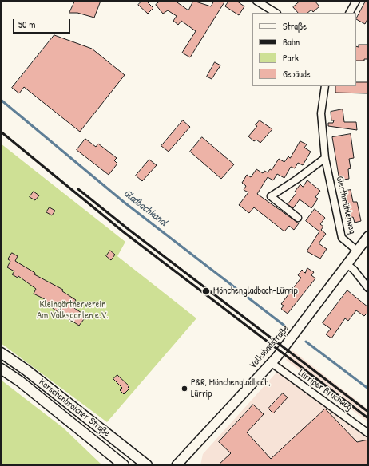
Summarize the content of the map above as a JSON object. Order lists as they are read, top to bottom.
{
  "streets": {
    "main road": ["Volksbadstraße", "Korschenbroicher Straße"],
    "street": ["Gierthmühlenweg", "Lürriper Bruchweg"]
  },
  "crossings": [
    ["Gierthmühlenweg", "Volksbadstraße"],
    ["Volksbadstraße", "Lürriper Bruchweg"]
  ],
  "water": ["Gladbachkanal"],
  "parks": ["Kleingärtnerverein Am Volksgarten e.V."],
  "places": ["Mönchengladbach-Lürrip", "P&R, Mönchengladbach, Lürrip"],
  "legend": [
    "Straße",
    "Bahn",
    "Park",
    "Gebäude"
  ],
  "scale_bar": "50 m"
}
